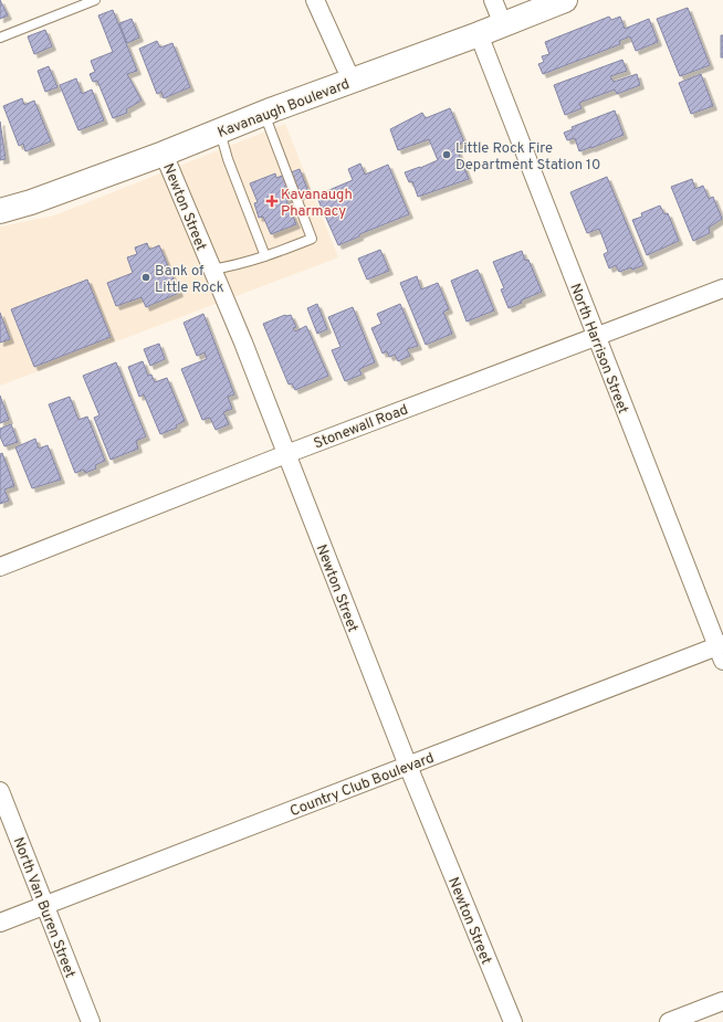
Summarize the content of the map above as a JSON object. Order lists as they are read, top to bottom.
{
  "streets": {
    "street": [
      "Kavanaugh Boulevard",
      "Newton Street",
      "North Harrison Street",
      "Stonewall Road",
      "Country Club Boulevard",
      "North Van Buren Street"
    ]
  },
  "crossings": [
    ["Kavanaugh Boulevard", "Newton Street"],
    ["Kavanaugh Boulevard", "North Harrison Street"],
    ["Newton Street", "Stonewall Road"],
    ["Newton Street", "Country Club Boulevard"],
    ["North Harrison Street", "Stonewall Road"],
    ["North Harrison Street", "Country Club Boulevard"],
    ["Country Club Boulevard", "North Van Buren Street"]
  ],
  "places": {
    "other": ["Little Rock Fire Department Station 10", "Bank of Little Rock"],
    "health": ["Kavanaugh Pharmacy"]
  }
}
